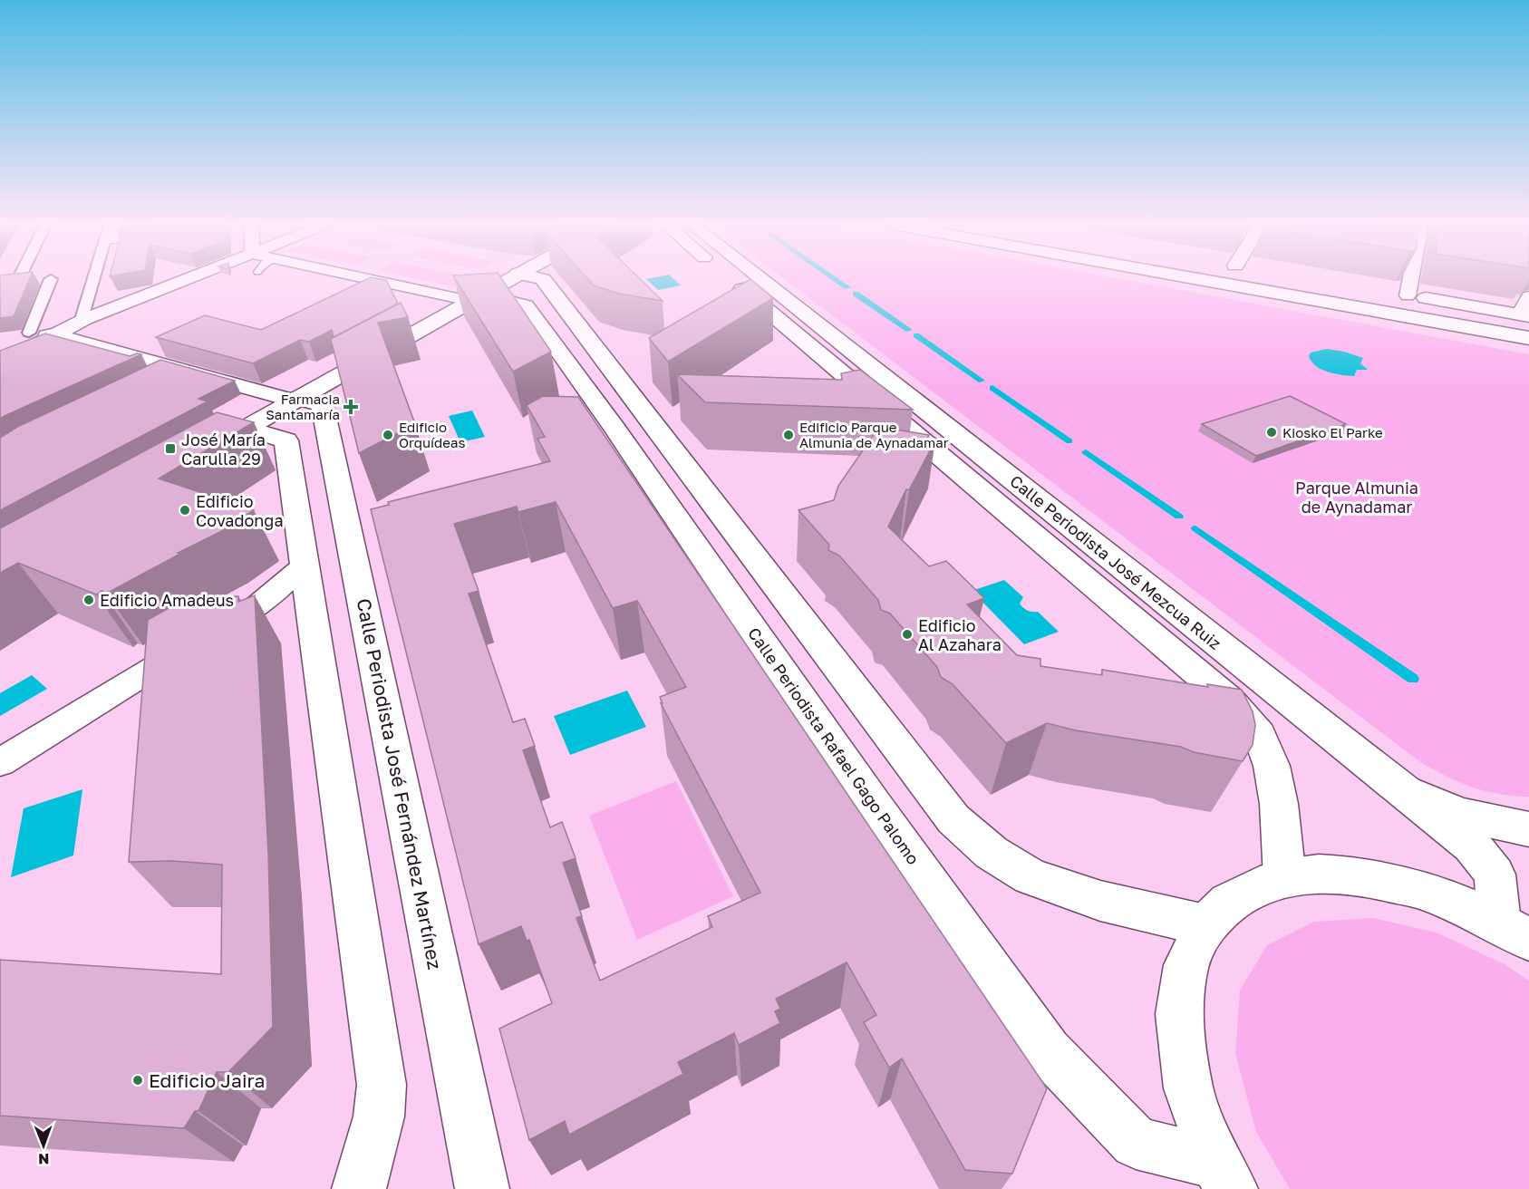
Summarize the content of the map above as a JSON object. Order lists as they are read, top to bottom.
{
  "streets": {
    "street": ["Calle Periodista José Mezcua Ruiz", "Calle Periodista Rafael Gago Palomo", "Calle Periodista José Fernández Martínez"]
  },
  "parks": ["Parque Almunia de Aynadamar"],
  "places": {
    "health": ["Farmacia Santamaría"],
    "other": [
      "Kiosko El Parke",
      "Edificio Orquídeas",
      "Edificio Parque Almunia de Aynadamar",
      "Edificio Covadonga",
      "Edificio Amadeus",
      "Edificio Al Azahara",
      "Edificio Jaira"
    ],
    "transit": ["José María Carulla 29"]
  },
  "north": "bottom"
}
